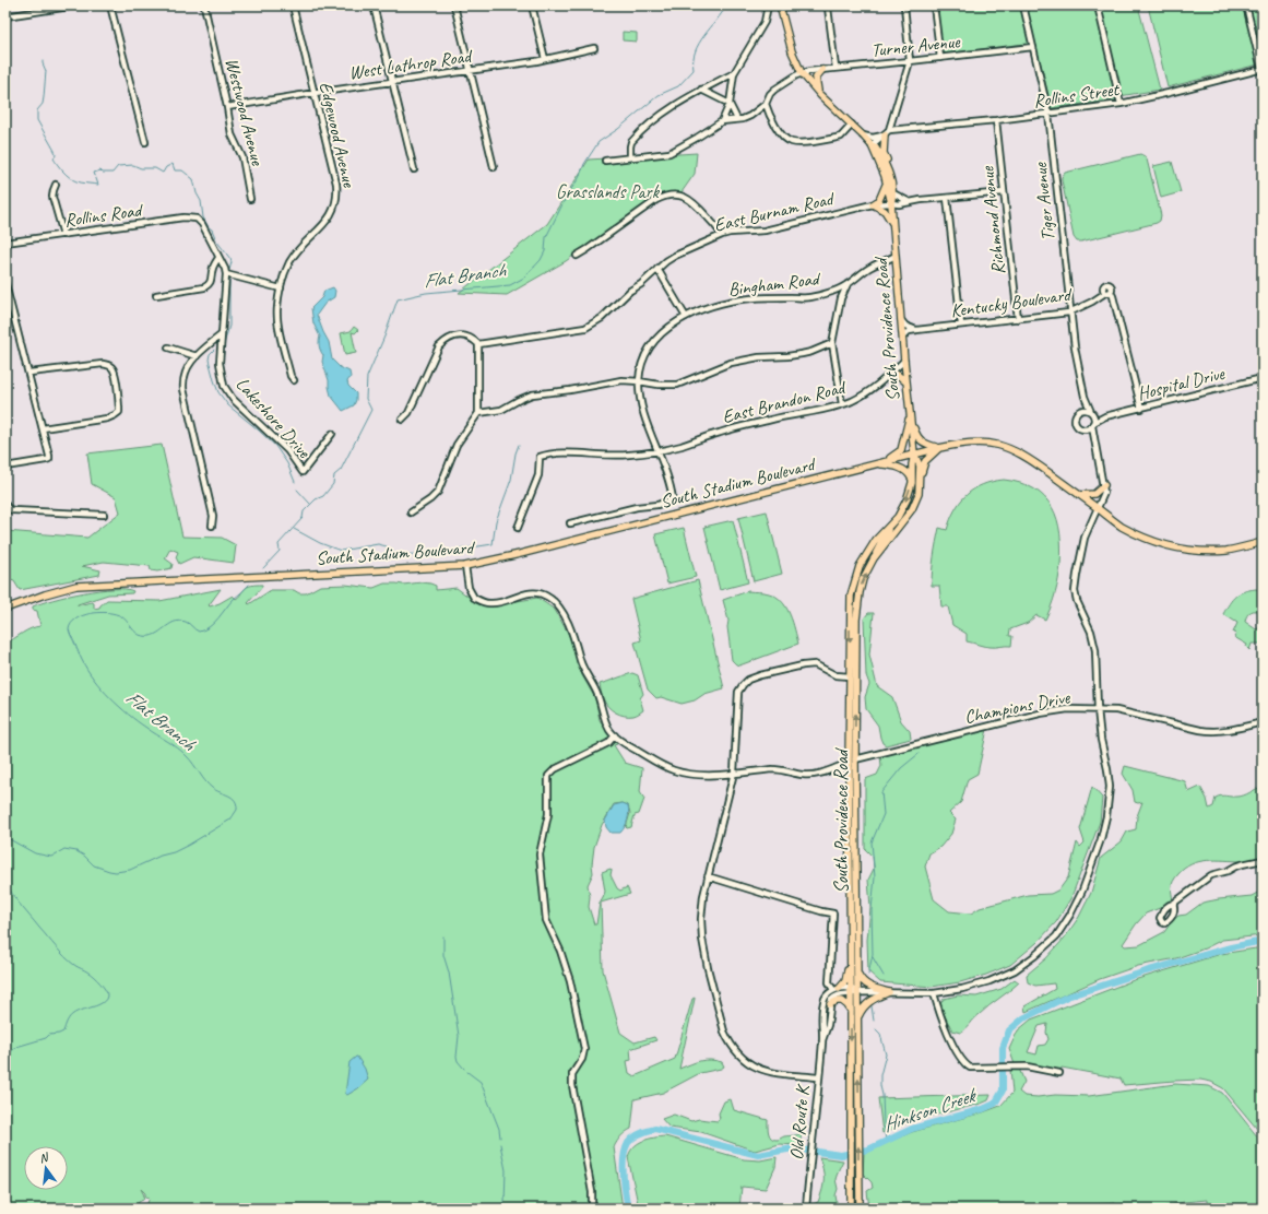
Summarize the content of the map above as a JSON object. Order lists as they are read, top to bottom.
{
  "streets": {
    "main road": ["South Providence Road", "South Stadium Boulevard"],
    "street": [
      "Turner Avenue",
      "West Lathrop Road",
      "Rollins Street",
      "Westwood Avenue",
      "Edgewood Avenue",
      "Tiger Avenue",
      "East Burnam Road",
      "Rollins Road",
      "Richmond Avenue",
      "Bingham Road",
      "Kentucky Boulevard",
      "Hospital Drive",
      "East Brandon Road",
      "Lakeshore Drive",
      "Champions Drive",
      "Old Route K"
    ]
  },
  "crossings": [
    ["Turner Avenue", "Tiger Avenue"],
    ["Turner Avenue", "South Providence Road"],
    ["West Lathrop Road", "Westwood Avenue"],
    ["West Lathrop Road", "Edgewood Avenue"],
    ["Rollins Street", "Tiger Avenue"],
    ["Rollins Street", "Richmond Avenue"],
    ["Rollins Street", "South Providence Road"],
    ["Tiger Avenue", "Kentucky Boulevard"],
    ["Tiger Avenue", "Hospital Drive"],
    ["East Burnam Road", "Richmond Avenue"],
    ["East Burnam Road", "South Providence Road"],
    ["Richmond Avenue", "Kentucky Boulevard"],
    ["Bingham Road", "South Providence Road"],
    ["Bingham Road", "East Brandon Road"],
    ["Kentucky Boulevard", "South Providence Road"],
    ["Kentucky Boulevard", "Hospital Drive"],
    ["South Providence Road", "East Brandon Road"],
    ["South Providence Road", "Champions Drive"],
    ["South Providence Road", "Old Route K"]
  ],
  "water": ["Flat Branch", "Hinkson Creek"],
  "parks": ["Grasslands Park"],
  "north": "top"
}
